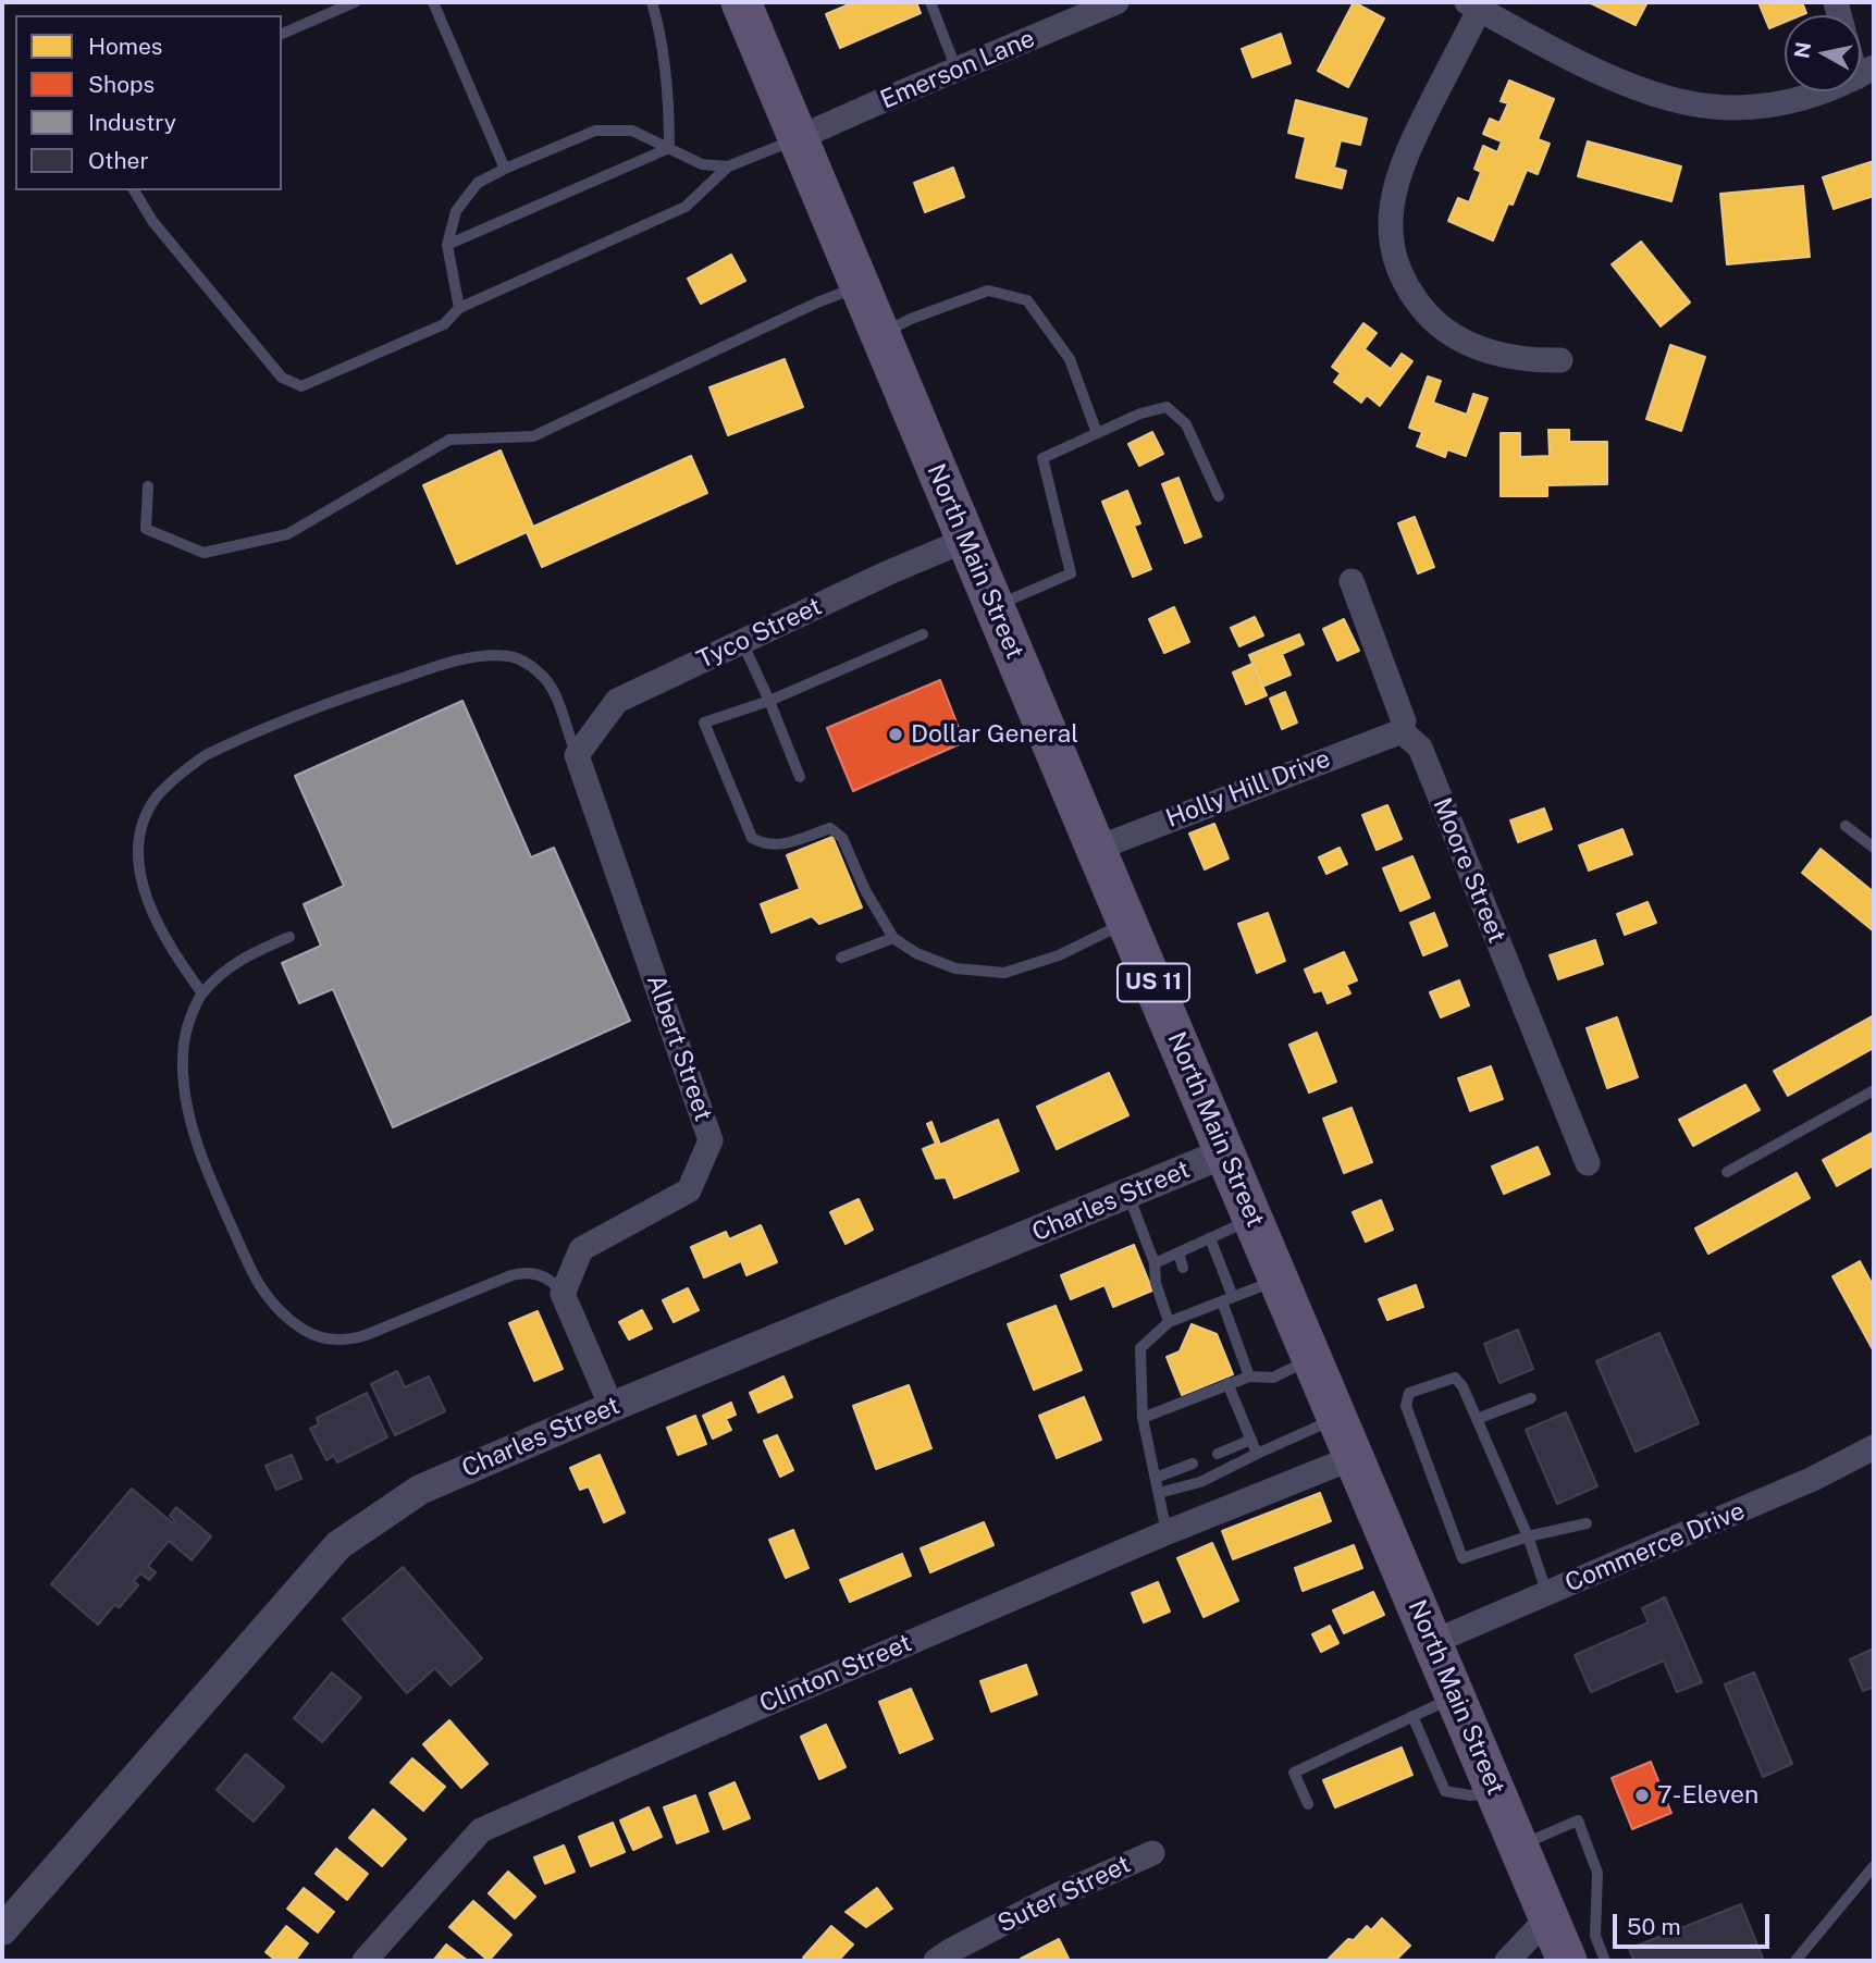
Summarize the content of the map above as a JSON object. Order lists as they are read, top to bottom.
{
  "streets": {
    "main road": ["North Main Street", "US 11"],
    "street": [
      "Emerson Lane",
      "Tyco Street",
      "Holly Hill Drive",
      "Moore Street",
      "Albert Street",
      "Charles Street",
      "Commerce Drive",
      "Clinton Street",
      "Suter Street"
    ]
  },
  "crossings": [
    ["Emerson Lane", "North Main Street"],
    ["North Main Street", "Tyco Street"],
    ["North Main Street", "Holly Hill Drive"],
    ["North Main Street", "Charles Street"],
    ["North Main Street", "Commerce Drive"],
    ["North Main Street", "Clinton Street"],
    ["Tyco Street", "Albert Street"],
    ["Holly Hill Drive", "Moore Street"]
  ],
  "places": ["Dollar General", "7-Eleven"],
  "legend": [
    "Homes",
    "Shops",
    "Industry",
    "Other"
  ],
  "scale_bar": "50 m",
  "north": "left"
}
